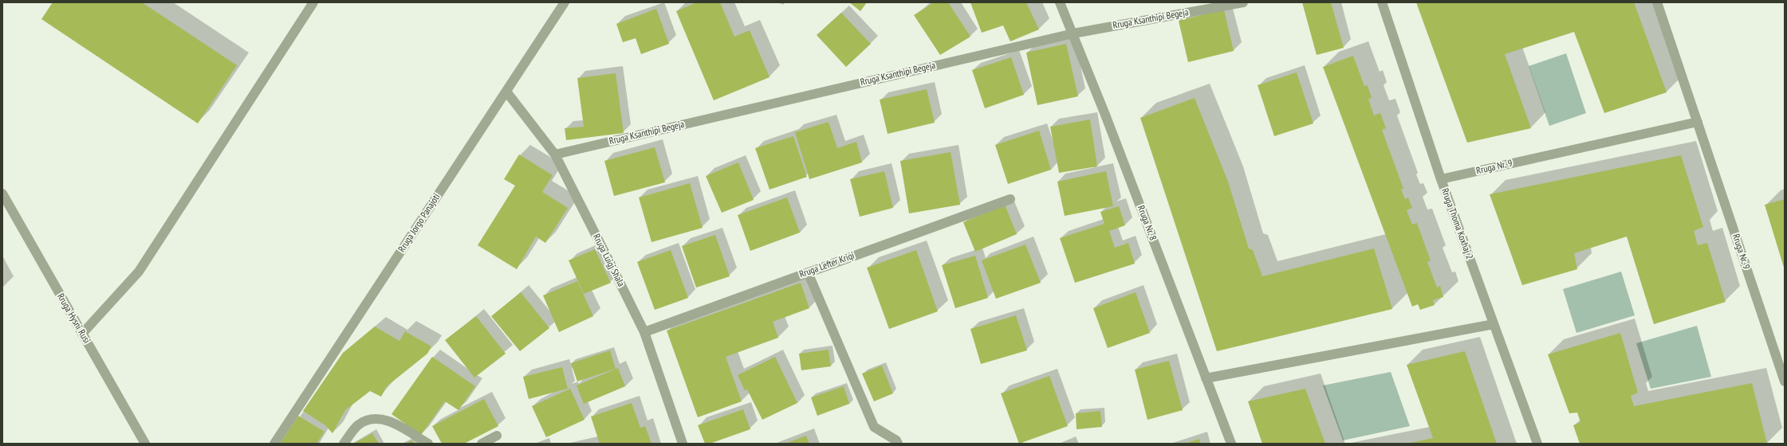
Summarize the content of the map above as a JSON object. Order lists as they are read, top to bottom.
{
  "streets": {
    "street": [
      "Rruga Ksanthipi Begeja",
      "Rruga Nr. 9",
      "Rruga Jorgo Panajoti",
      "Rruga Nr. 8",
      "Rruga Thoma Koxhaj 2",
      "Rruga Luigj Shala",
      "Rruga Lefter Kriqi",
      "Rruga Hysni Rusi"
    ]
  },
  "crossings": [
    ["Rruga Ksanthipi Begeja", "Rruga Nr. 8"],
    ["Rruga Ksanthipi Begeja", "Rruga Luigj Shala"],
    ["Rruga Nr. 9", "Rruga Thoma Koxhaj 2"],
    ["Rruga Jorgo Panajoti", "Rruga Luigj Shala"],
    ["Rruga Luigj Shala", "Rruga Lefter Kriqi"]
  ]
}
